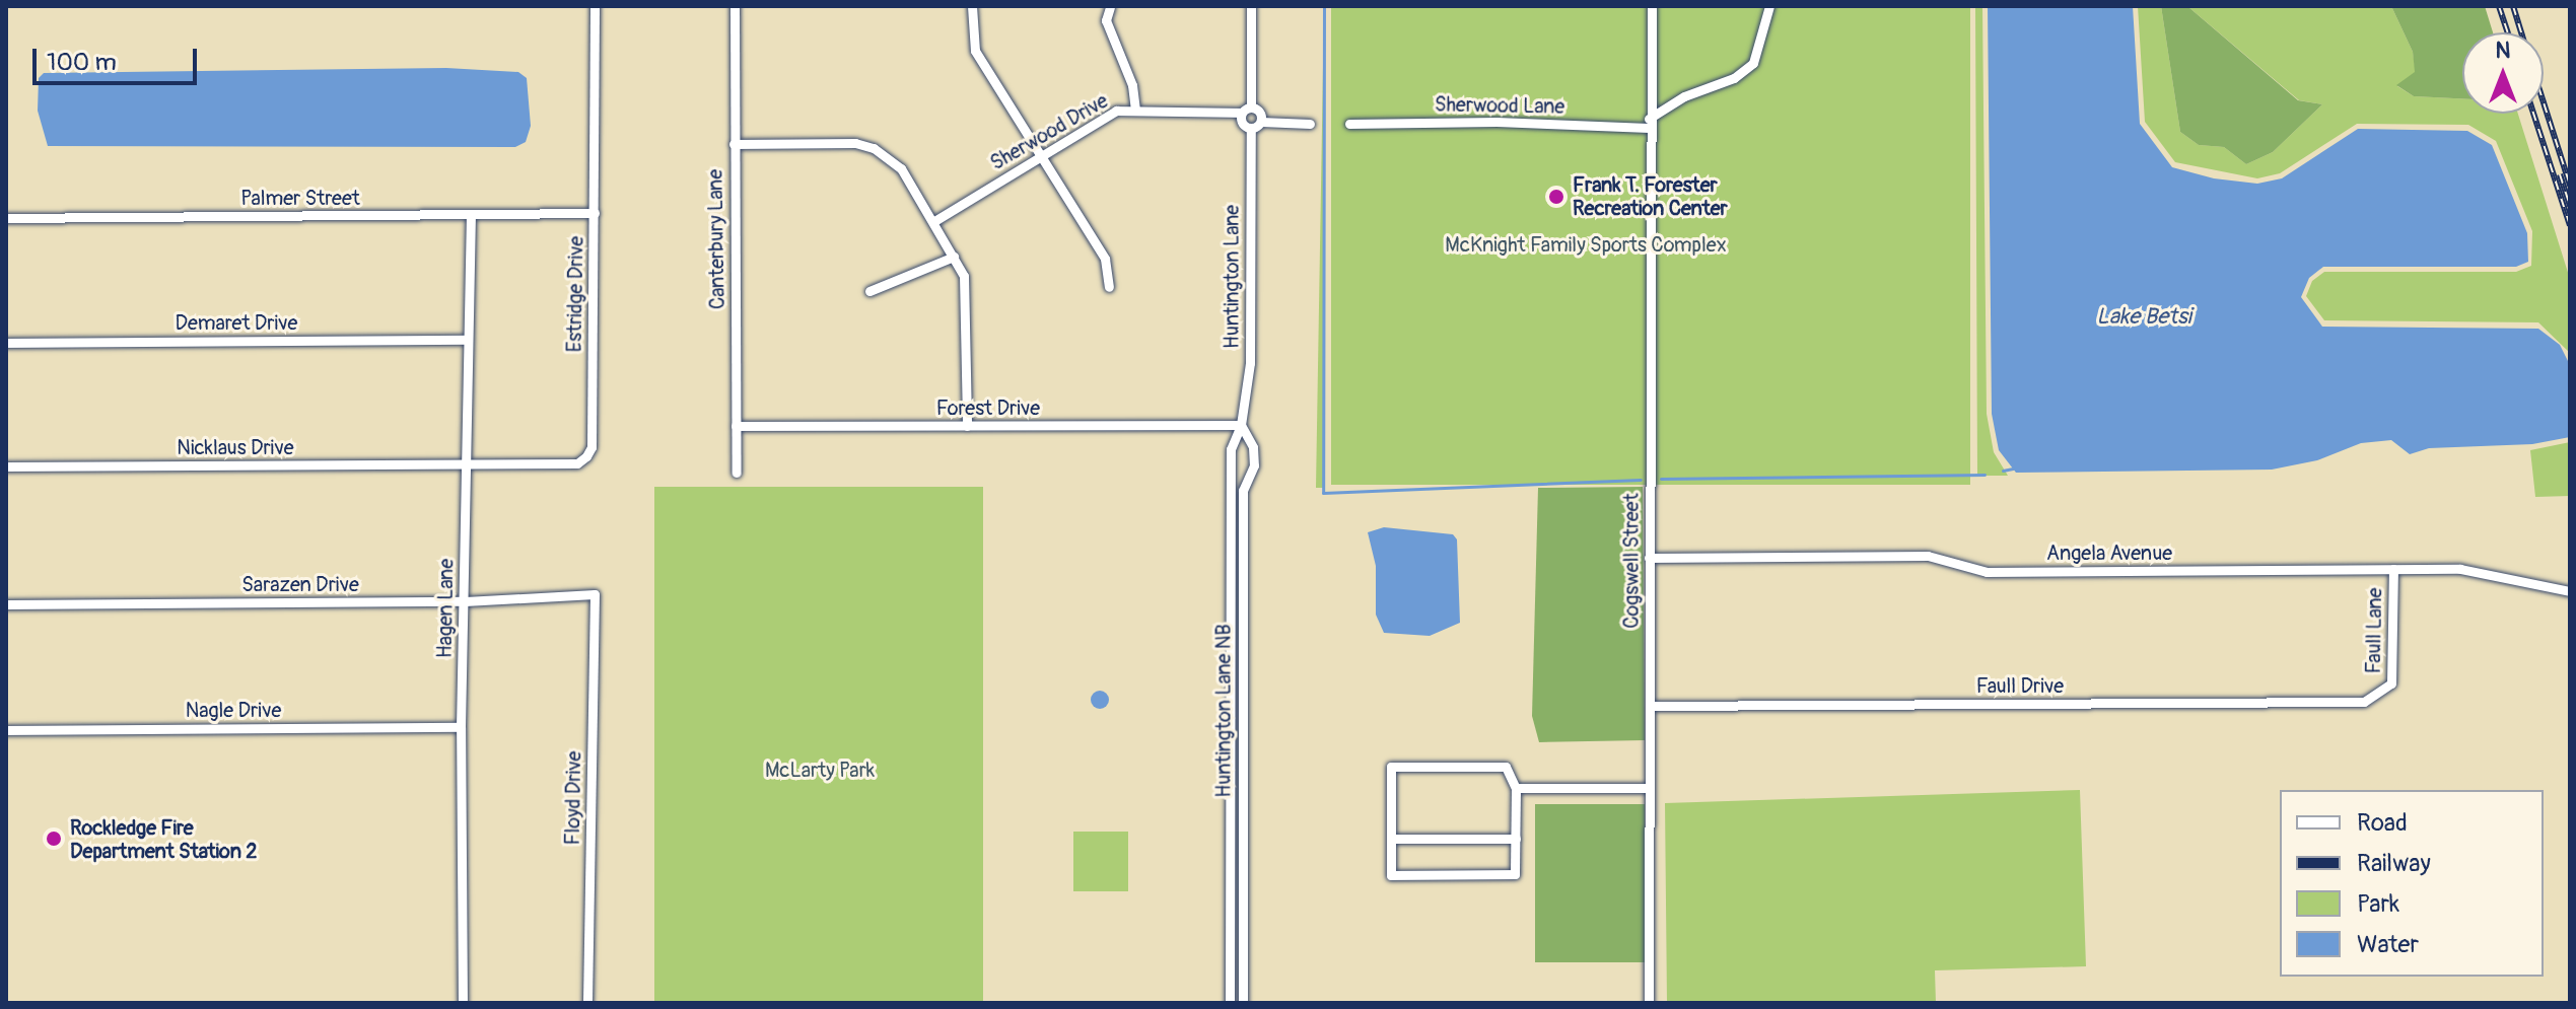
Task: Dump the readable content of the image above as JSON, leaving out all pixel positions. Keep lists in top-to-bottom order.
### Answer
{
  "streets": {
    "street": [
      "Sherwood Lane",
      "Sherwood Drive",
      "Palmer Street",
      "Canterbury Lane",
      "Huntington Lane",
      "Estridge Drive",
      "Demaret Drive",
      "Forest Drive",
      "Nicklaus Drive",
      "Angela Avenue",
      "Cogswell Street",
      "Sarazen Drive",
      "Hagen Lane",
      "Faull Lane",
      "Faull Drive",
      "Nagle Drive",
      "Huntington Lane NB",
      "Floyd Drive"
    ]
  },
  "crossings": [
    ["Sherwood Lane", "Cogswell Street"],
    ["Sherwood Drive", "Huntington Lane"],
    ["Palmer Street", "Estridge Drive"],
    ["Palmer Street", "Hagen Lane"],
    ["Canterbury Lane", "Forest Drive"],
    ["Huntington Lane", "Forest Drive"],
    ["Huntington Lane", "Huntington Lane NB"],
    ["Estridge Drive", "Nicklaus Drive"],
    ["Estridge Drive", "Hagen Lane"],
    ["Demaret Drive", "Hagen Lane"],
    ["Forest Drive", "Huntington Lane NB"],
    ["Nicklaus Drive", "Hagen Lane"],
    ["Angela Avenue", "Cogswell Street"],
    ["Angela Avenue", "Faull Lane"],
    ["Cogswell Street", "Faull Drive"],
    ["Sarazen Drive", "Hagen Lane"],
    ["Sarazen Drive", "Floyd Drive"],
    ["Hagen Lane", "Nagle Drive"],
    ["Faull Lane", "Faull Drive"]
  ],
  "water": ["Lake Betsi"],
  "parks": ["McKnight Family Sports Complex", "McLarty Park"],
  "places": ["Frank T. Forester Recreation Center", "Rockledge Fire Department Station 2"],
  "legend": [
    "Road",
    "Railway",
    "Park",
    "Water"
  ],
  "scale_bar": "100 m",
  "north": "top"
}
